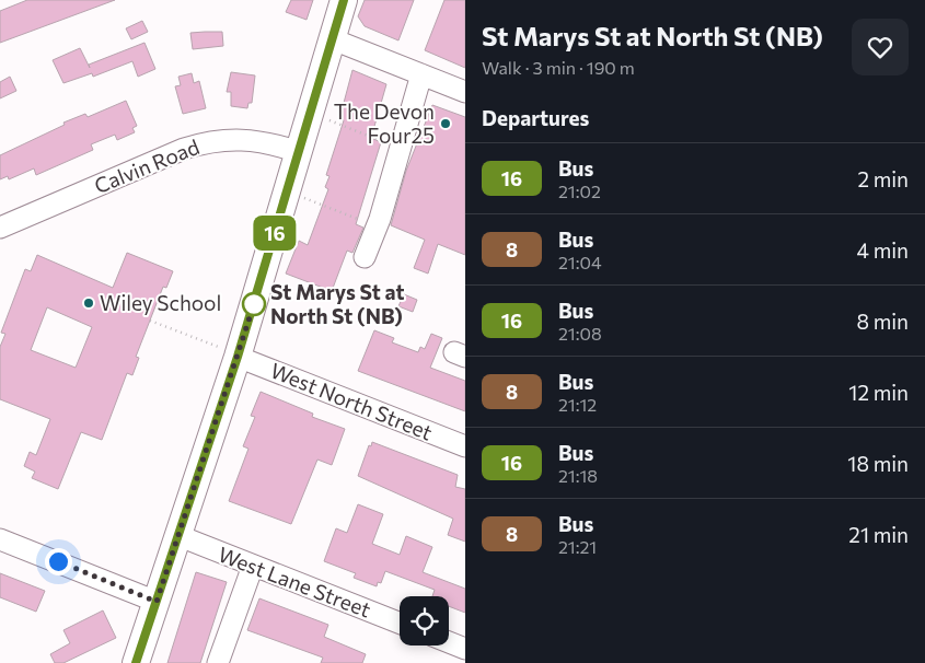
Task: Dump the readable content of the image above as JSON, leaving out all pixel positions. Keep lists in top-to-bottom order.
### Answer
{
  "streets": {
    "street": ["Calvin Road", "West North Street", "West Lane Street"]
  },
  "places": ["The Devon Four25", "Wiley School", "St Marys St at North St (NB)"],
  "lines": ["bus line 16"],
  "page": {
    "on_map": "16",
    "heading": [
      ["St Marys St at North St (NB)", "Walk · 3 min · 190 m"],
      "Departures"
    ],
    "list": [
      {
        "mark": "16",
        "name": "Bus",
        "note": "21:02",
        "value": "2 min"
      },
      {
        "mark": "8",
        "name": "Bus",
        "note": "21:04",
        "value": "4 min"
      },
      {
        "mark": "16",
        "name": "Bus",
        "note": "21:08",
        "value": "8 min"
      },
      {
        "mark": "8",
        "name": "Bus",
        "note": "21:12",
        "value": "12 min"
      },
      {
        "mark": "16",
        "name": "Bus",
        "note": "21:18",
        "value": "18 min"
      },
      {
        "mark": "8",
        "name": "Bus",
        "note": "21:21",
        "value": "21 min"
      }
    ]
  }
}
